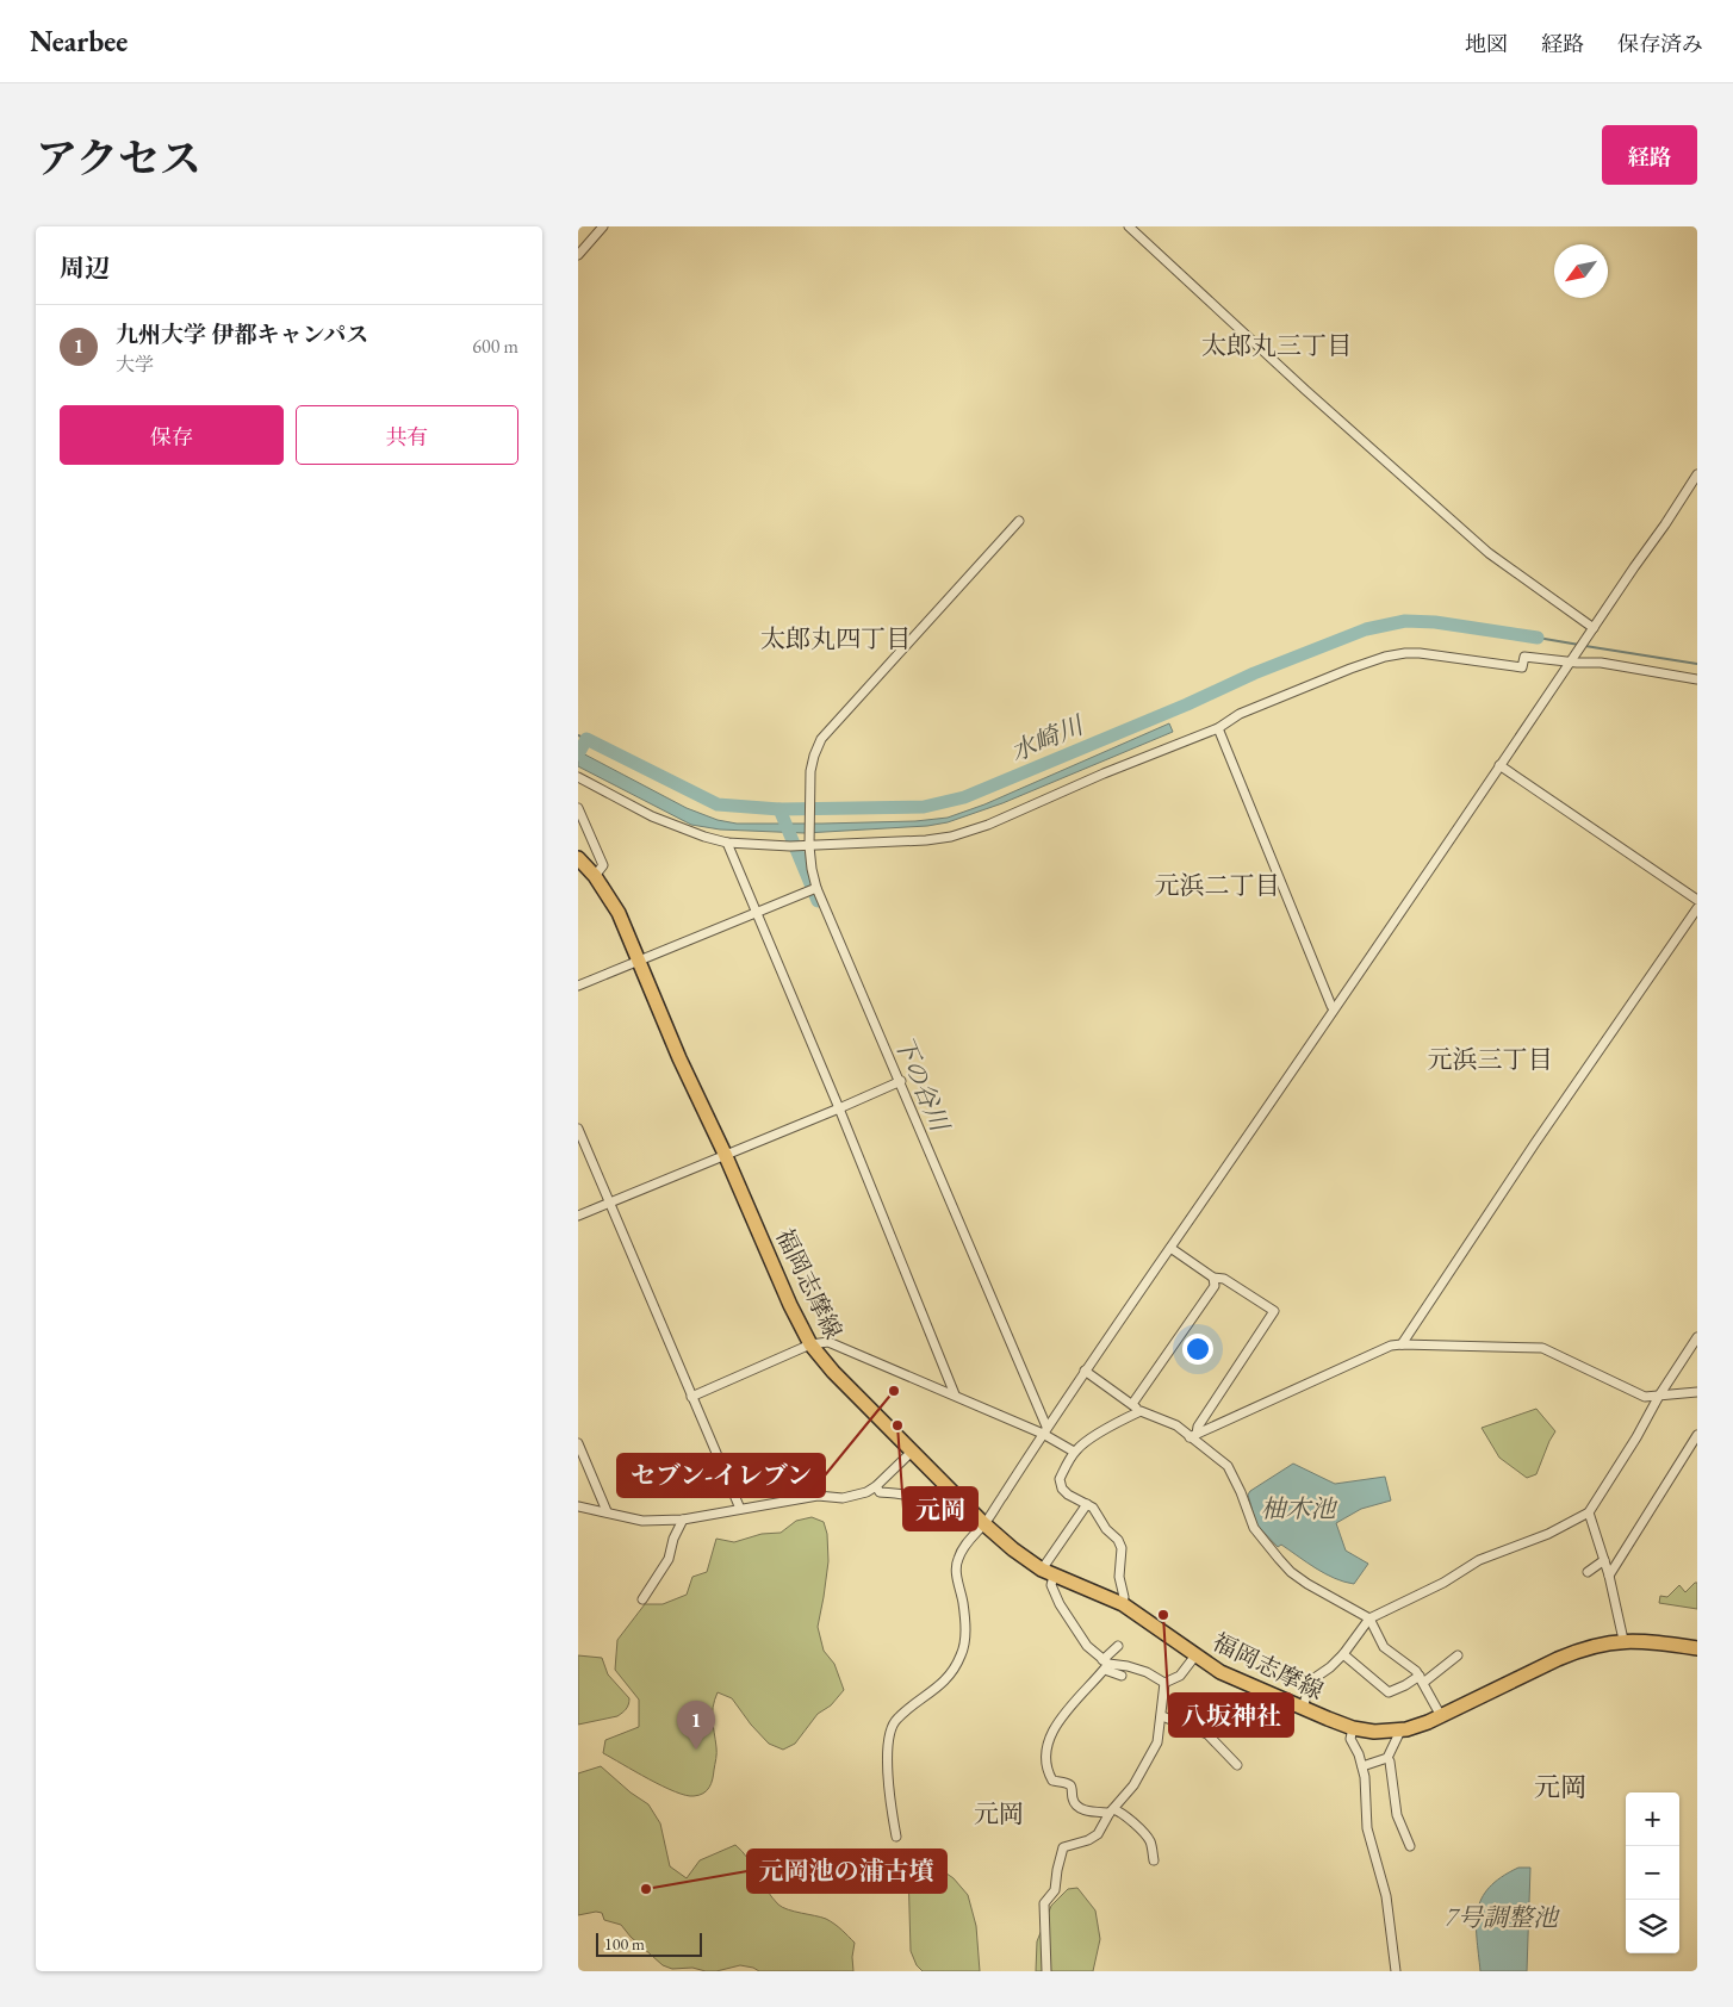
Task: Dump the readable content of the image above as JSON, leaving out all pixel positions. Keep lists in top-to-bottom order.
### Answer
{
  "streets": {
    "main road": ["福岡志摩線"]
  },
  "districts": [
    "太郎丸三丁目",
    "太郎丸四丁目",
    "元浜二丁目",
    "元浜三丁目",
    "元岡",
    "元岡"
  ],
  "water": [
    "水崎川",
    "下の谷川",
    "柚木池",
    "7号調整池"
  ],
  "places": [
    "セブン-イレブン",
    "元岡",
    "八坂神社",
    "元岡池の浦古墳"
  ],
  "scale_bar": "100 m",
  "north": "bottom left",
  "page": {
    "header": "Nearbee",
    "nav": ["地図", "経路", "保存済み"],
    "title": "アクセス",
    "buttons": [
      "経路",
      ["保存", "共有"]
    ],
    "heading": "周辺",
    "list": [
      {
        "mark": "1",
        "name": "九州大学 伊都キャンパス",
        "note": "大学",
        "value": "600 m"
      }
    ],
    "pins": "1",
    "map_buttons": ["+", "−"],
    "scale": "100 m"
  }
}
